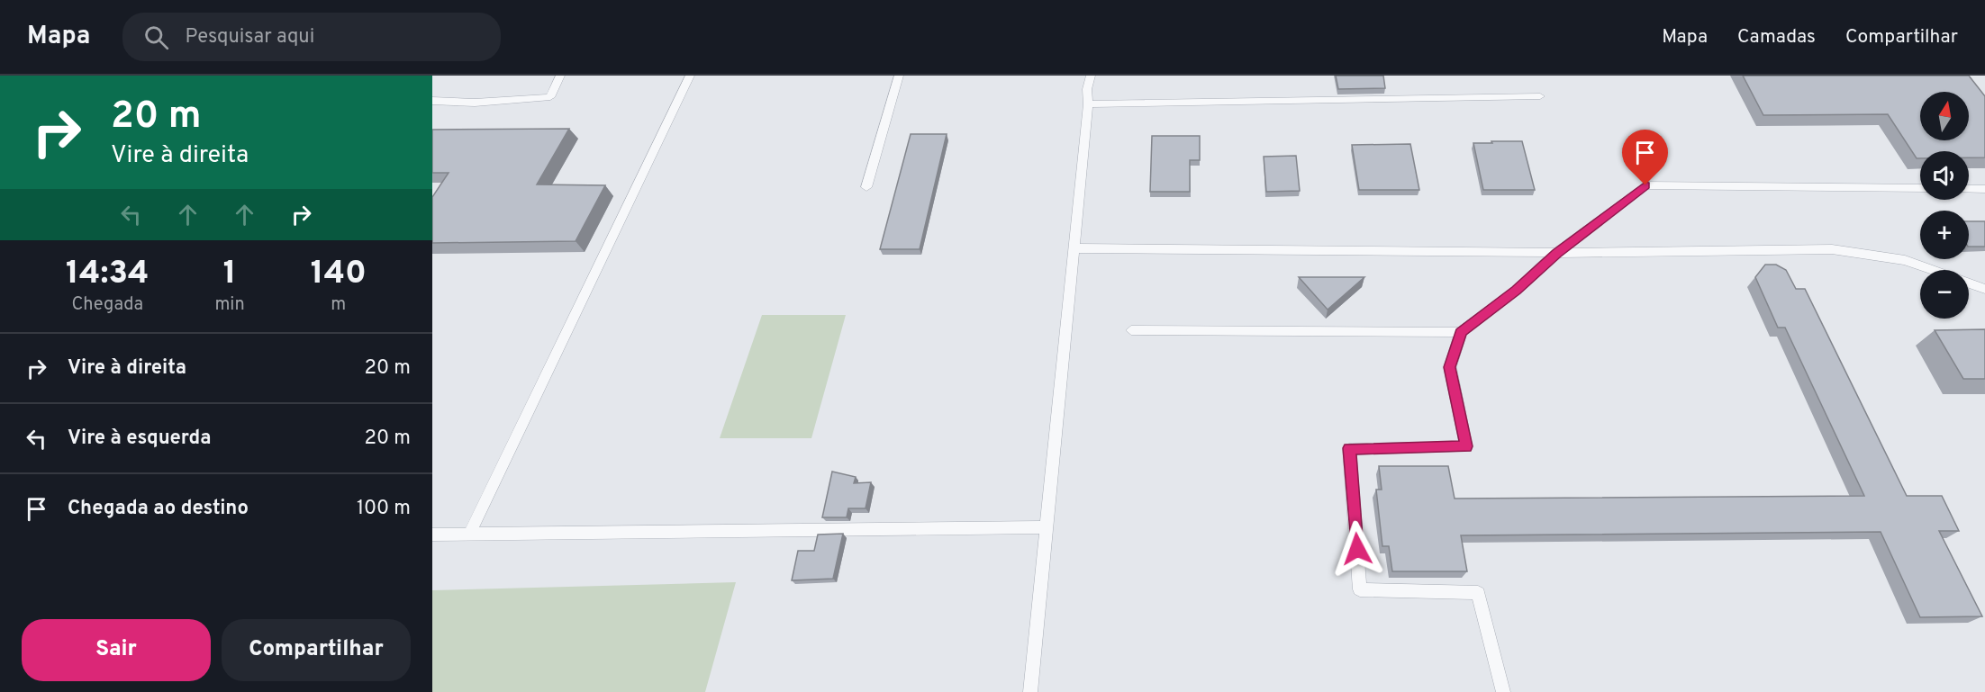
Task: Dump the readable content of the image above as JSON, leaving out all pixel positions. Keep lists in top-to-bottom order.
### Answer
{
  "north": "top",
  "page": {
    "header": "Mapa",
    "search": "Pesquisar aqui",
    "nav": ["Mapa", "Camadas", "Compartilhar"],
    "turn": ["20 m", "Vire à direita"],
    "map_buttons": ["+", "−"],
    "eta": [
      "14:34",
      "Chegada",
      "1",
      "min",
      "140",
      "m"
    ],
    "list": [
      {
        "name": "Vire à direita",
        "value": "20 m"
      },
      {
        "name": "Vire à esquerda",
        "value": "20 m"
      },
      {
        "name": "Chegada ao destino",
        "value": "100 m"
      }
    ],
    "buttons": ["Sair", "Compartilhar"]
  }
}
